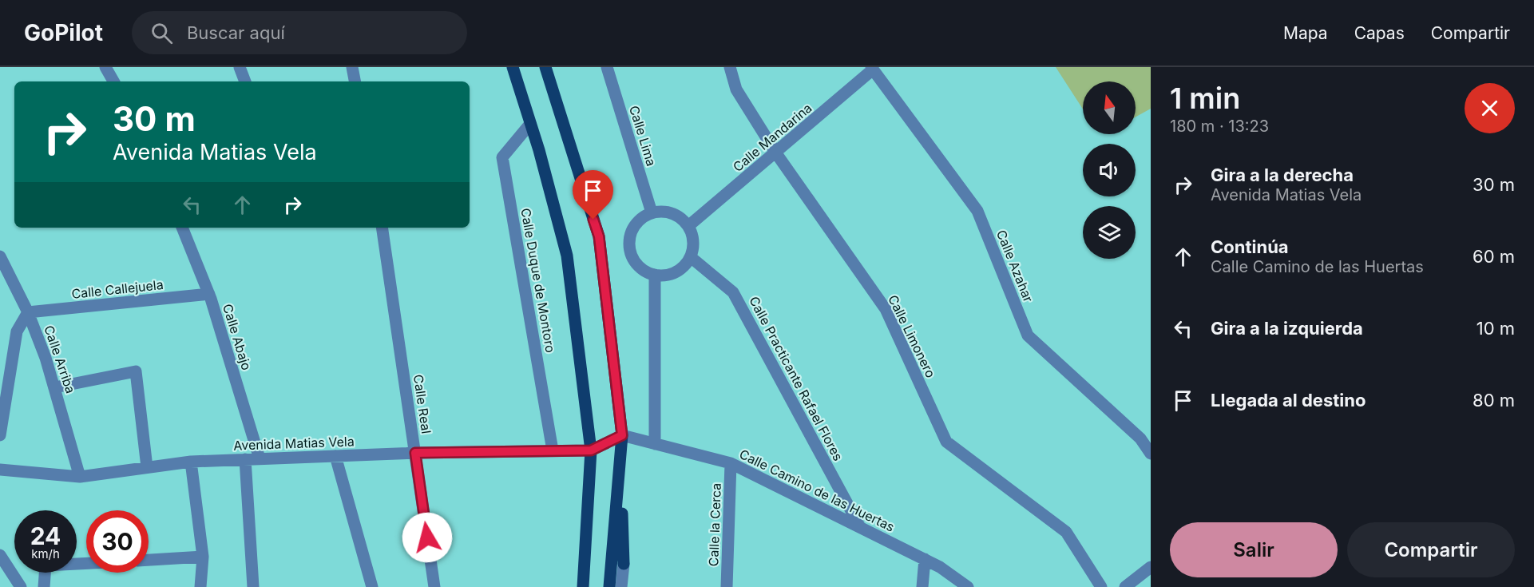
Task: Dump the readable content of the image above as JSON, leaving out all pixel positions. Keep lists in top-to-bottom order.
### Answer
{
  "streets": {
    "street": [
      "Calle Lima",
      "Calle Mandarina",
      "Calle Azahar",
      "Calle Duque de Montoro",
      "Calle Callejuela",
      "Calle Limonero",
      "Calle Abajo",
      "Calle Arriba",
      "Calle Practicante Rafael Flores",
      "Calle Real",
      "Avenida Matias Vela",
      "Calle Camino de las Huertas",
      "Calle la Cerca"
    ]
  },
  "crossings": [
    ["Calle Lima", "Calle Mandarina"],
    ["Calle Lima", "Calle Practicante Rafael Flores"],
    ["Calle Mandarina", "Calle Azahar"],
    ["Calle Mandarina", "Calle Limonero"],
    ["Calle Mandarina", "Calle Practicante Rafael Flores"],
    ["Calle Duque de Montoro", "Avenida Matias Vela"],
    ["Calle Callejuela", "Calle Abajo"],
    ["Calle Callejuela", "Calle Arriba"],
    ["Calle Abajo", "Avenida Matias Vela"],
    ["Calle Arriba", "Avenida Matias Vela"],
    ["Calle Practicante Rafael Flores", "Calle Camino de las Huertas"],
    ["Calle Real", "Avenida Matias Vela"],
    ["Calle Camino de las Huertas", "Calle la Cerca"]
  ],
  "north": "top",
  "page": {
    "header": "GoPilot",
    "search": "Buscar aquí",
    "nav": ["Mapa", "Capas", "Compartir"],
    "heading": ["1 min", "180 m · 13:23"],
    "turn": ["30 m", "Avenida Matias Vela"],
    "list": [
      {
        "name": "Gira a la derecha",
        "note": "Avenida Matias Vela",
        "value": "30 m"
      },
      {
        "name": "Continúa",
        "note": "Calle Camino de las Huertas",
        "value": "60 m"
      },
      {
        "name": "Gira a la izquierda",
        "value": "10 m"
      },
      {
        "name": "Llegada al destino",
        "value": "80 m"
      }
    ],
    "speed": "24 km/h",
    "limit": "30",
    "buttons": ["Salir", "Compartir"]
  }
}
